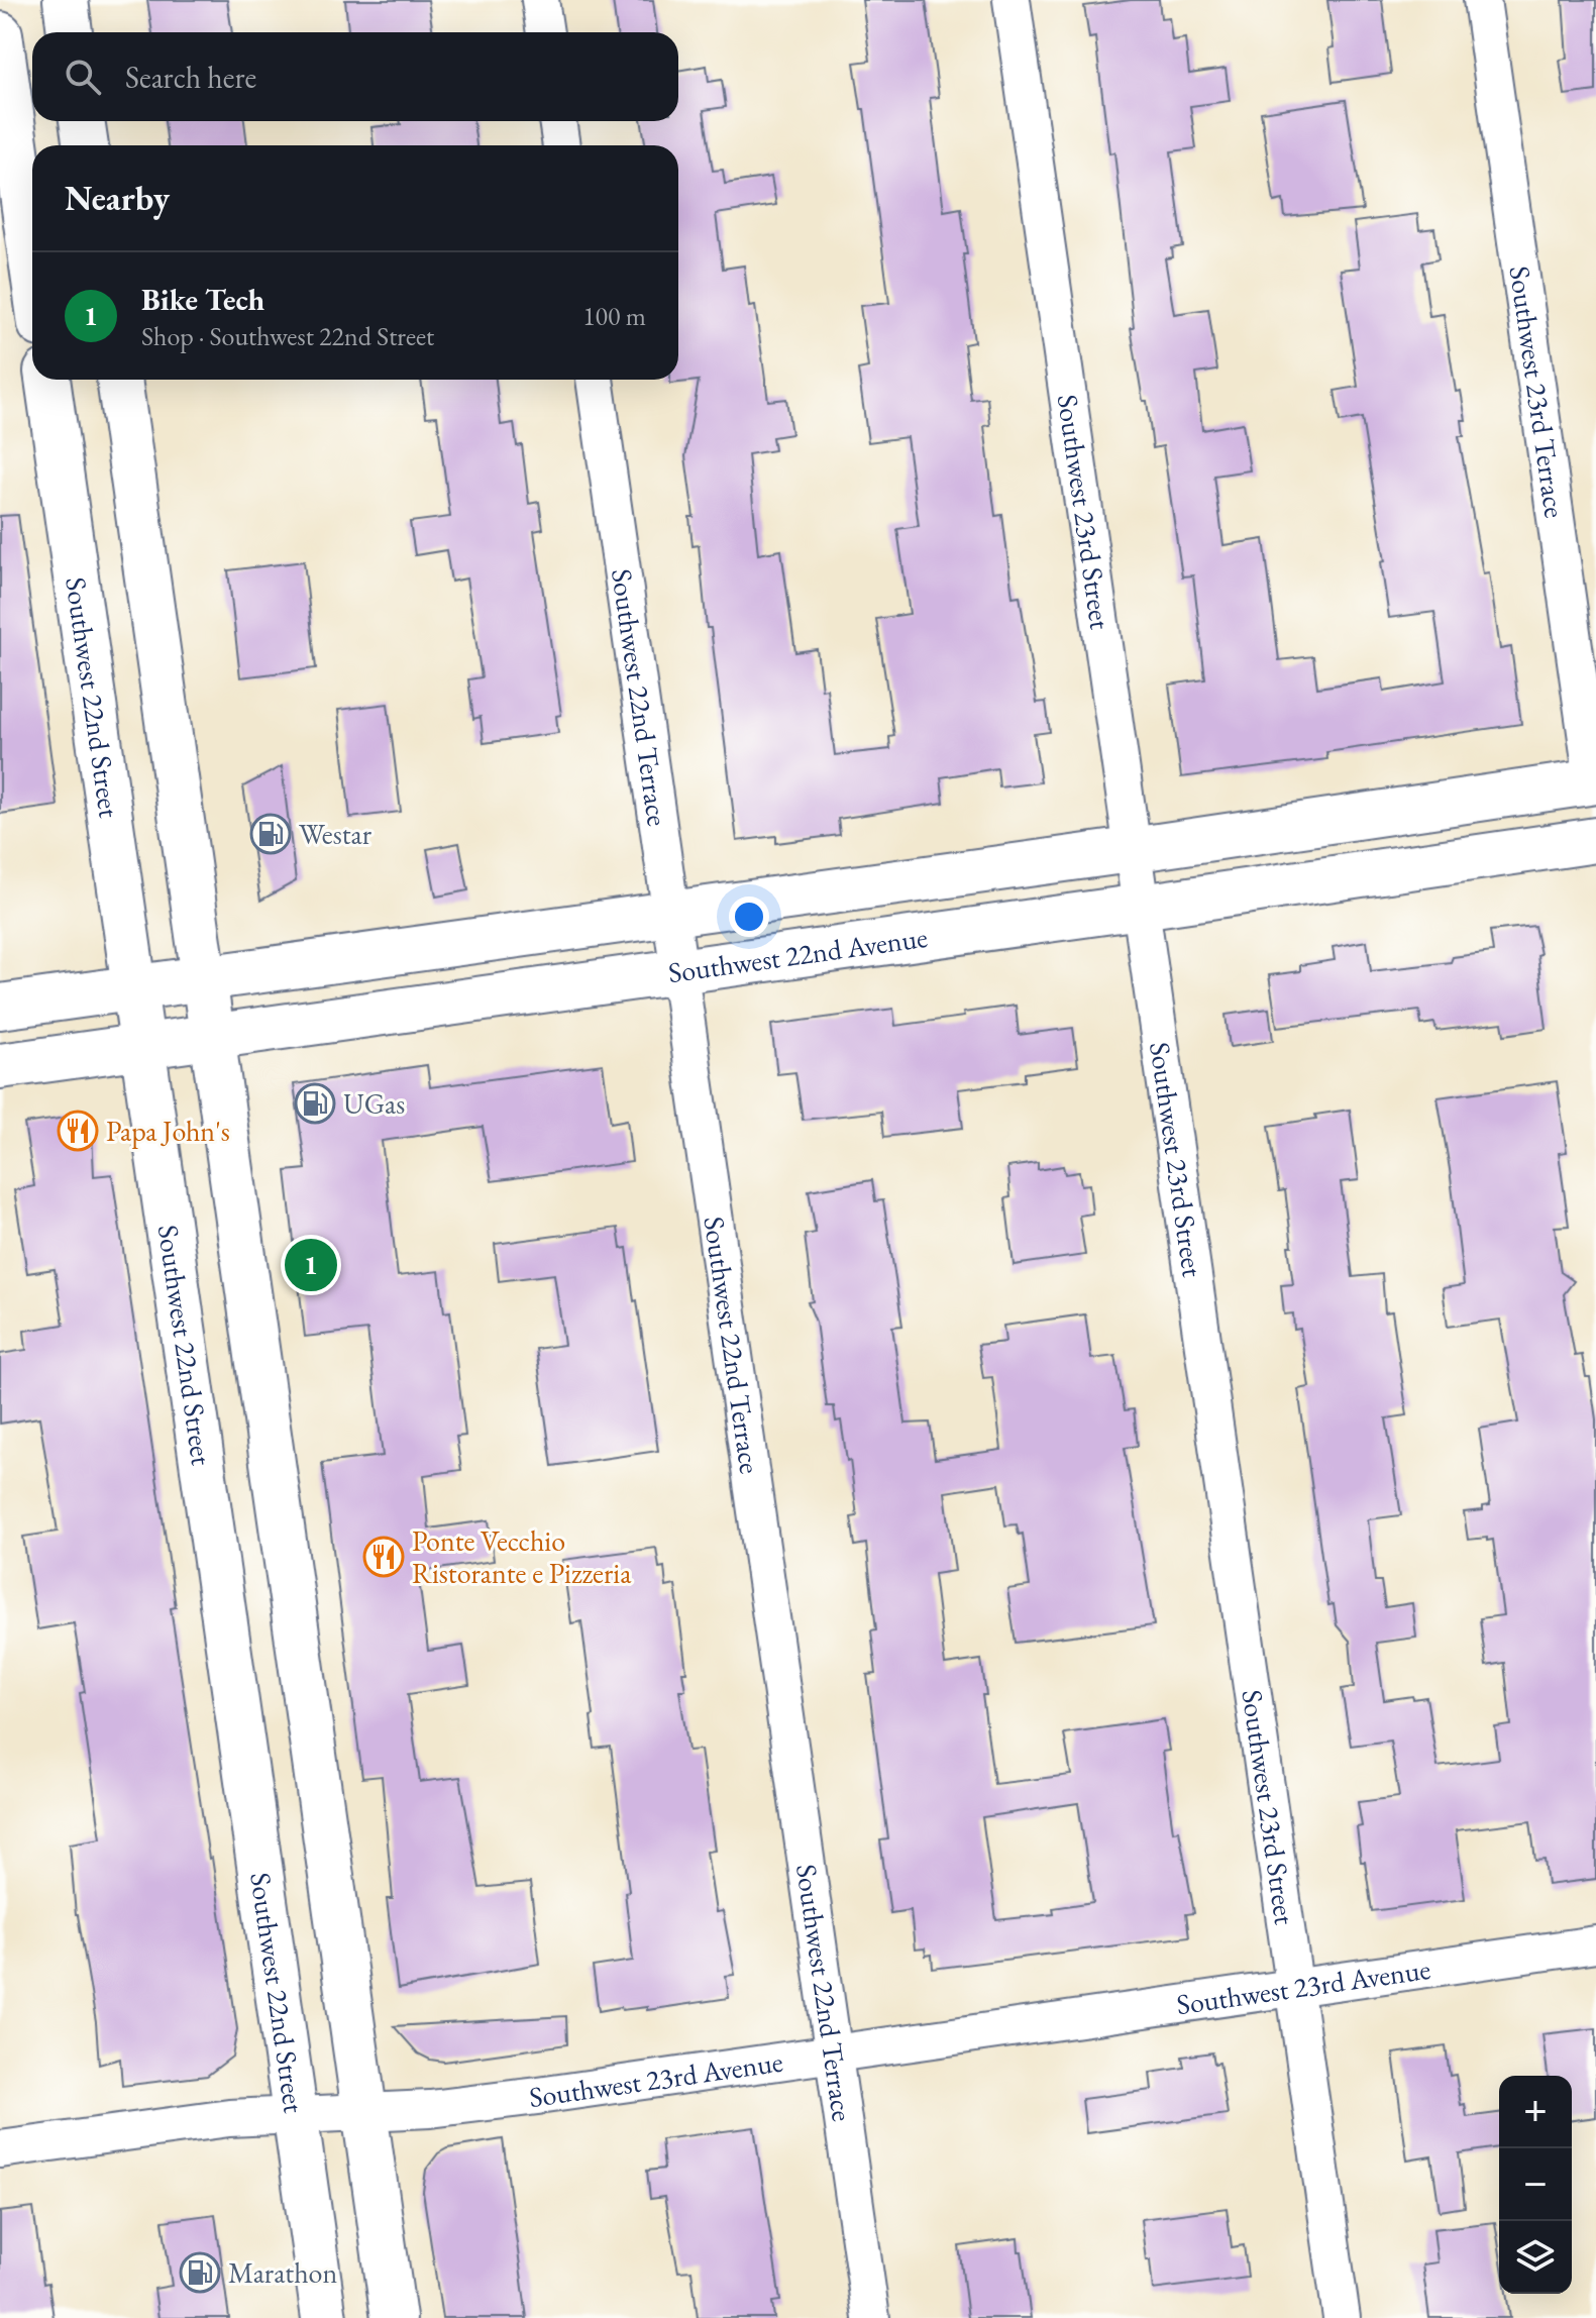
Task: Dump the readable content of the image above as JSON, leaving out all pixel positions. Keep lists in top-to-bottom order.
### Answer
{
  "streets": {
    "main road": ["Southwest 22nd Street", "Southwest 22nd Avenue"],
    "street": [
      "Southwest 23rd Terrace",
      "Southwest 23rd Street",
      "Southwest 22nd Terrace",
      "Southwest 23rd Avenue"
    ]
  },
  "crossings": [
    ["Southwest 23rd Terrace", "Southwest 22nd Avenue"],
    ["Southwest 23rd Street", "Southwest 22nd Avenue"],
    ["Southwest 23rd Street", "Southwest 23rd Avenue"],
    ["Southwest 22nd Street", "Southwest 22nd Avenue"],
    ["Southwest 22nd Street", "Southwest 23rd Avenue"],
    ["Southwest 22nd Terrace", "Southwest 22nd Avenue"],
    ["Southwest 22nd Terrace", "Southwest 23rd Avenue"]
  ],
  "places": {
    "fuel station": ["Westar", "UGas", "Marathon"],
    "restaurant": ["Papa John's", "Ponte Vecchio Ristorante e Pizzeria"]
  },
  "page": {
    "search": "Search here",
    "heading": "Nearby",
    "list": [
      {
        "mark": "1",
        "name": "Bike Tech",
        "note": "Shop · Southwest 22nd Street",
        "value": "100 m"
      }
    ],
    "pins": "1",
    "map_buttons": ["+", "−"]
  }
}
